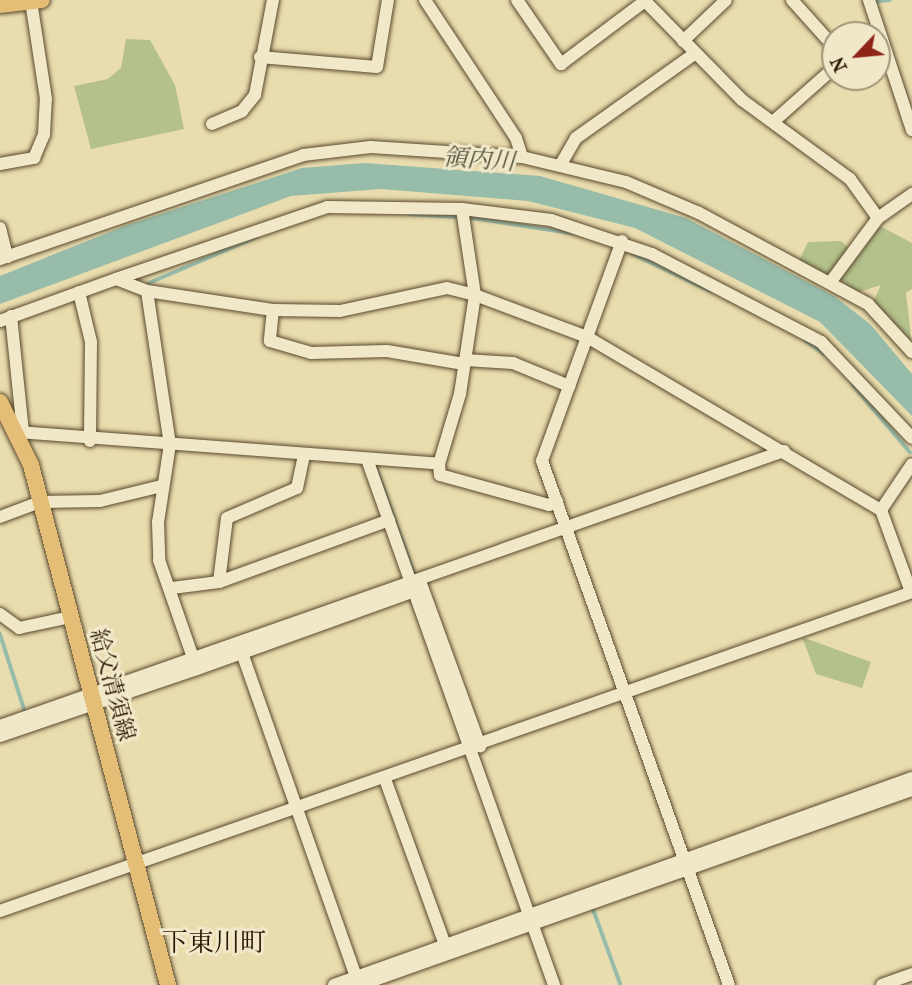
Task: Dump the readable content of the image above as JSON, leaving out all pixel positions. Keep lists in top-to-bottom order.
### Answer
{
  "streets": {
    "main road": ["給父清須線"]
  },
  "districts": ["下東川町"],
  "water": ["領内川"],
  "north": "bottom left"
}
